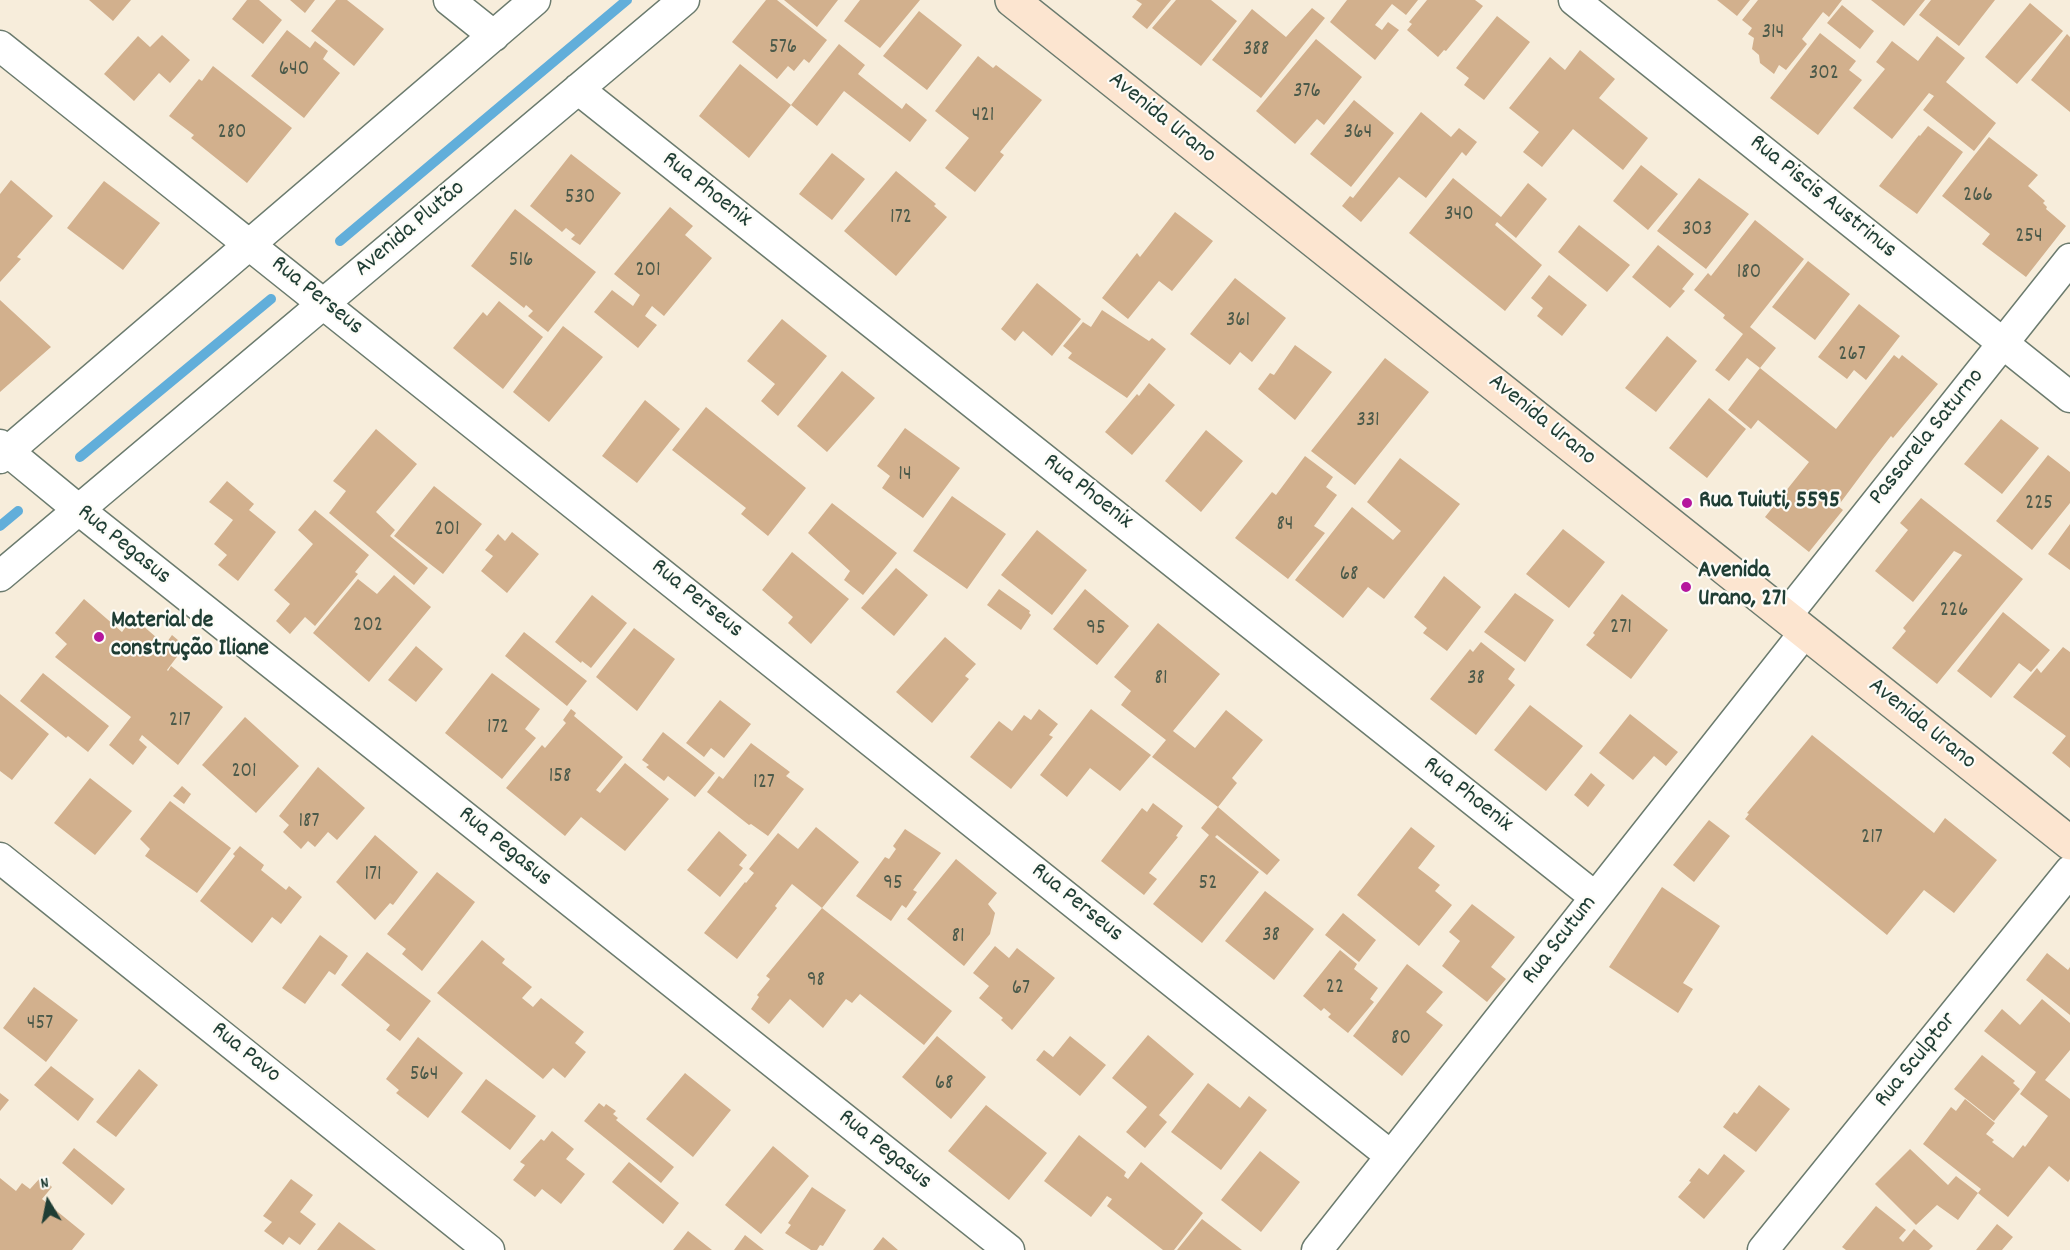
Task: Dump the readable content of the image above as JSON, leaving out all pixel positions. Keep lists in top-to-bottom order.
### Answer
{
  "streets": {
    "street": [
      "Avenida Urano",
      "Rua Phoenix",
      "Rua Piscis Austrinus",
      "Avenida Plutão",
      "Rua Perseus",
      "Passarela Saturno",
      "Rua Pegasus",
      "Rua Scutum",
      "Rua Pavo",
      "Rua Sculptor"
    ]
  },
  "crossings": [
    ["Avenida Urano", "Passarela Saturno"],
    ["Avenida Urano", "Rua Scutum"],
    ["Rua Phoenix", "Avenida Plutão"],
    ["Rua Phoenix", "Rua Scutum"],
    ["Rua Piscis Austrinus", "Passarela Saturno"],
    ["Avenida Plutão", "Rua Perseus"],
    ["Avenida Plutão", "Rua Pegasus"],
    ["Rua Perseus", "Rua Scutum"],
    ["Passarela Saturno", "Rua Scutum"]
  ],
  "places": ["Rua Tuiuti, 5595", "Avenida Urano, 271", "Material de construção Iliane"],
  "house_numbers": [
    "314",
    "576",
    "388",
    "640",
    "302",
    "376",
    "421",
    "280",
    "364",
    "266",
    "530",
    "340",
    "172",
    "303",
    "254",
    "516",
    "201",
    "180",
    "361",
    "267",
    "331",
    "14",
    "225",
    "84",
    "201",
    "68",
    "226",
    "202",
    "271",
    "95",
    "81",
    "38",
    "217",
    "172",
    "201",
    "158",
    "127",
    "187",
    "217",
    "171",
    "95",
    "52",
    "38",
    "81",
    "98",
    "22",
    "67",
    "457",
    "80",
    "564",
    "68"
  ],
  "north": "top"
}
